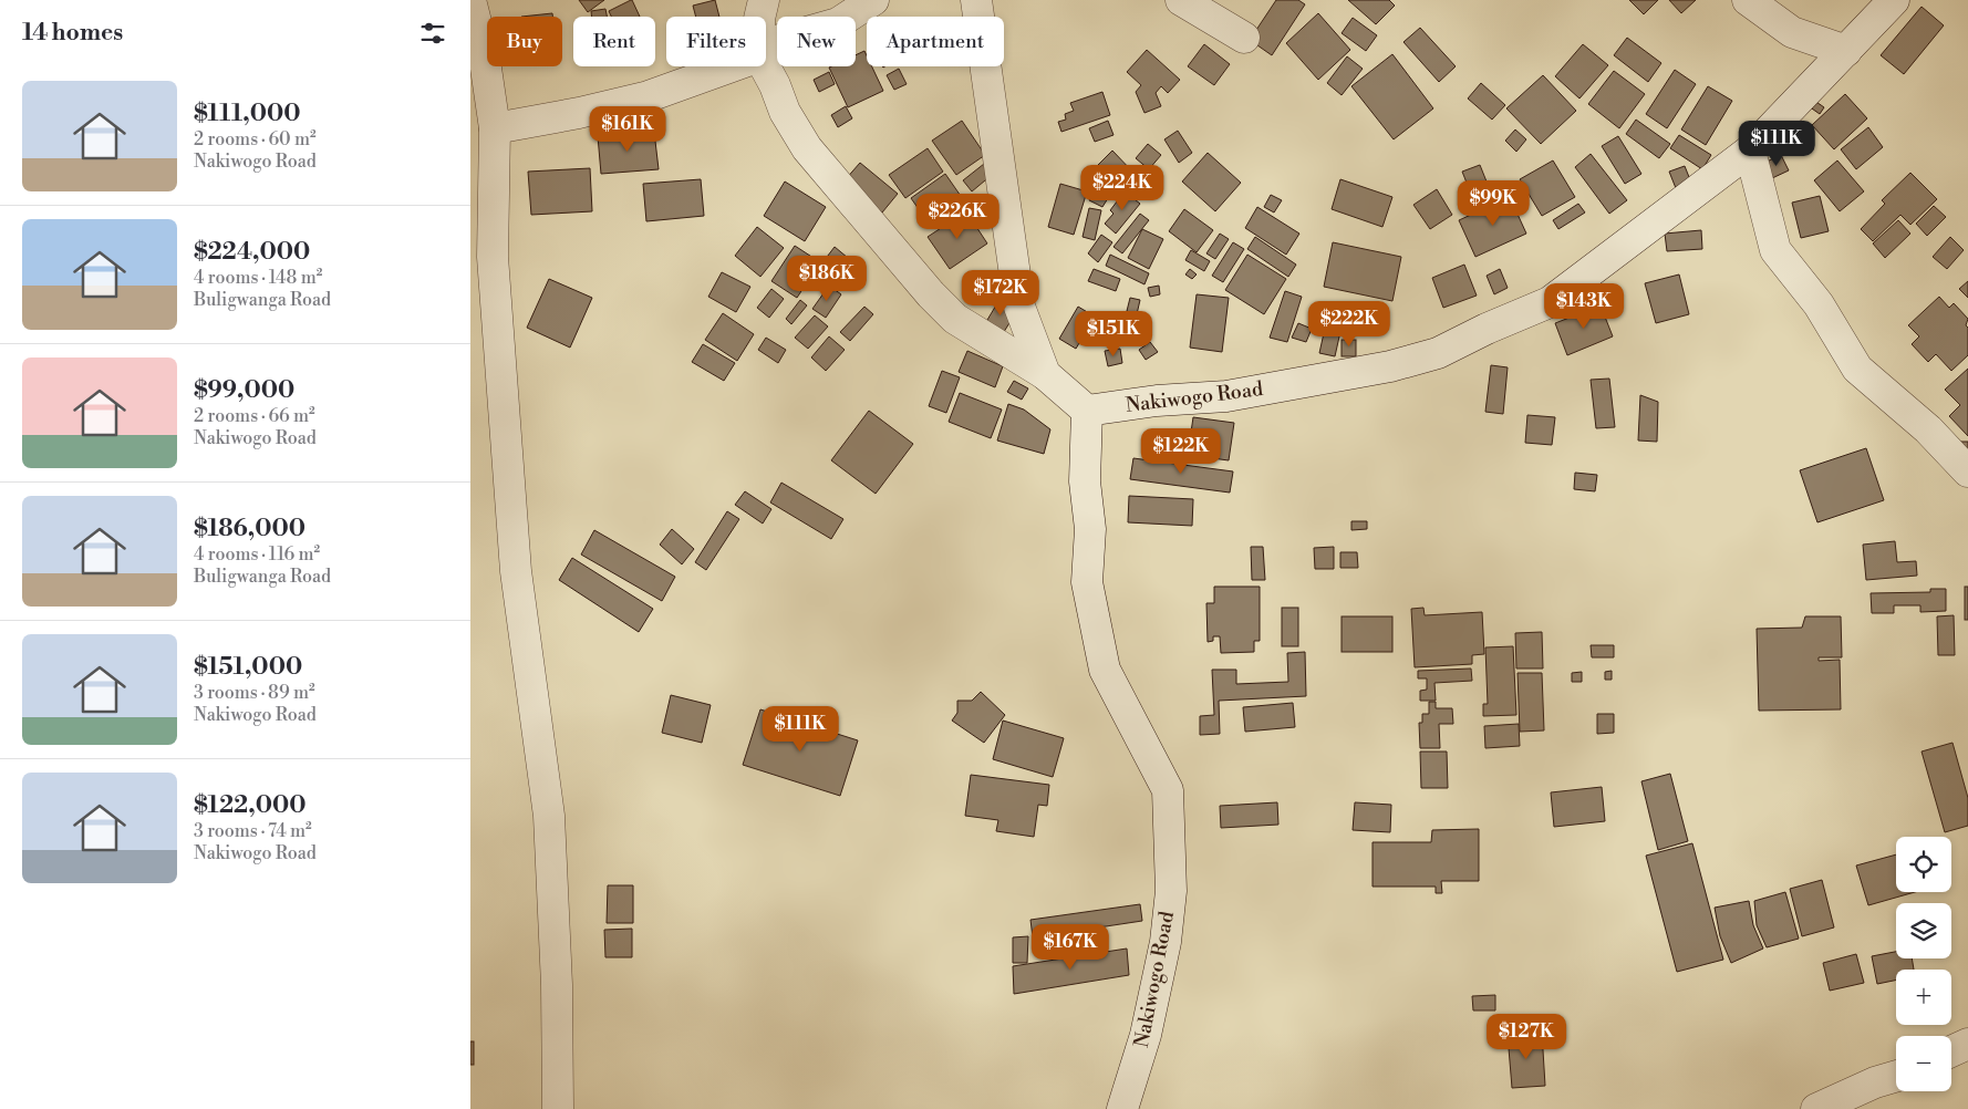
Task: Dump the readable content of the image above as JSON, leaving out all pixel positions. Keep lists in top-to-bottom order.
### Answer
{
  "streets": {
    "street": ["Nakiwogo Road"]
  },
  "page": {
    "heading": "14 homes",
    "chip": [
      "Buy",
      "Rent",
      "Filters",
      "New",
      "Apartment"
    ],
    "list": [
      {
        "name": "$111,000",
        "note": "2 rooms · 60 m² · Nakiwogo Road"
      },
      {
        "name": "$224,000",
        "note": "4 rooms · 148 m² · Buligwanga Road"
      },
      {
        "name": "$99,000",
        "note": "2 rooms · 66 m² · Nakiwogo Road"
      },
      {
        "name": "$186,000",
        "note": "4 rooms · 116 m² · Buligwanga Road"
      },
      {
        "name": "$151,000",
        "note": "3 rooms · 89 m² · Nakiwogo Road"
      },
      {
        "name": "$122,000",
        "note": "3 rooms · 74 m² · Nakiwogo Road"
      }
    ],
    "price": [
      "$161K",
      "$111K",
      "$224K",
      "$99K",
      "$226K",
      "$186K",
      "$172K",
      "$143K",
      "$222K",
      "$151K",
      "$122K",
      "$111K",
      "$167K",
      "$127K"
    ],
    "map_buttons": ["+", "−"]
  }
}
